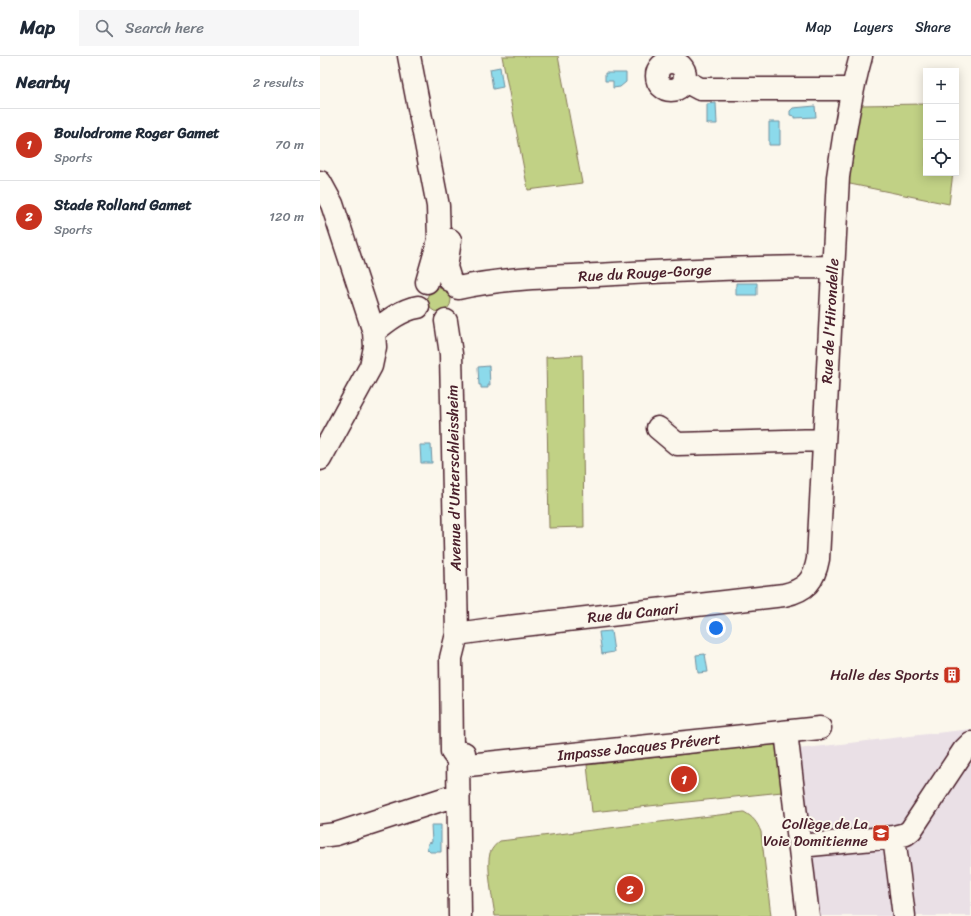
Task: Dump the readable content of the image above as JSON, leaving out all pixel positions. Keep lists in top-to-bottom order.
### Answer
{
  "streets": {
    "street": [
      "Rue du Rouge-Gorge",
      "Rue de l'Hirondelle",
      "Avenue d'Unterschleissheim",
      "Rue du Canari",
      "Impasse Jacques Prévert"
    ]
  },
  "crossings": [
    ["Rue du Rouge-Gorge", "Rue de l'Hirondelle"],
    ["Rue du Rouge-Gorge", "Avenue d'Unterschleissheim"],
    ["Rue de l'Hirondelle", "Rue du Canari"],
    ["Avenue d'Unterschleissheim", "Rue du Canari"],
    ["Avenue d'Unterschleissheim", "Impasse Jacques Prévert"]
  ],
  "places": {
    "building": ["Halle des Sports"],
    "school or university": ["Collège de La Voie Domitienne"]
  },
  "page": {
    "header": "Map",
    "search": "Search here",
    "nav": ["Map", "Layers", "Share"],
    "heading": ["Nearby", "2 results"],
    "map_buttons": ["+", "−"],
    "list": [
      {
        "mark": "1",
        "name": "Boulodrome Roger Gamet",
        "note": "Sports",
        "value": "70 m"
      },
      {
        "mark": "2",
        "name": "Stade Rolland Gamet",
        "note": "Sports",
        "value": "120 m"
      }
    ],
    "pins": ["1", "2"]
  }
}
